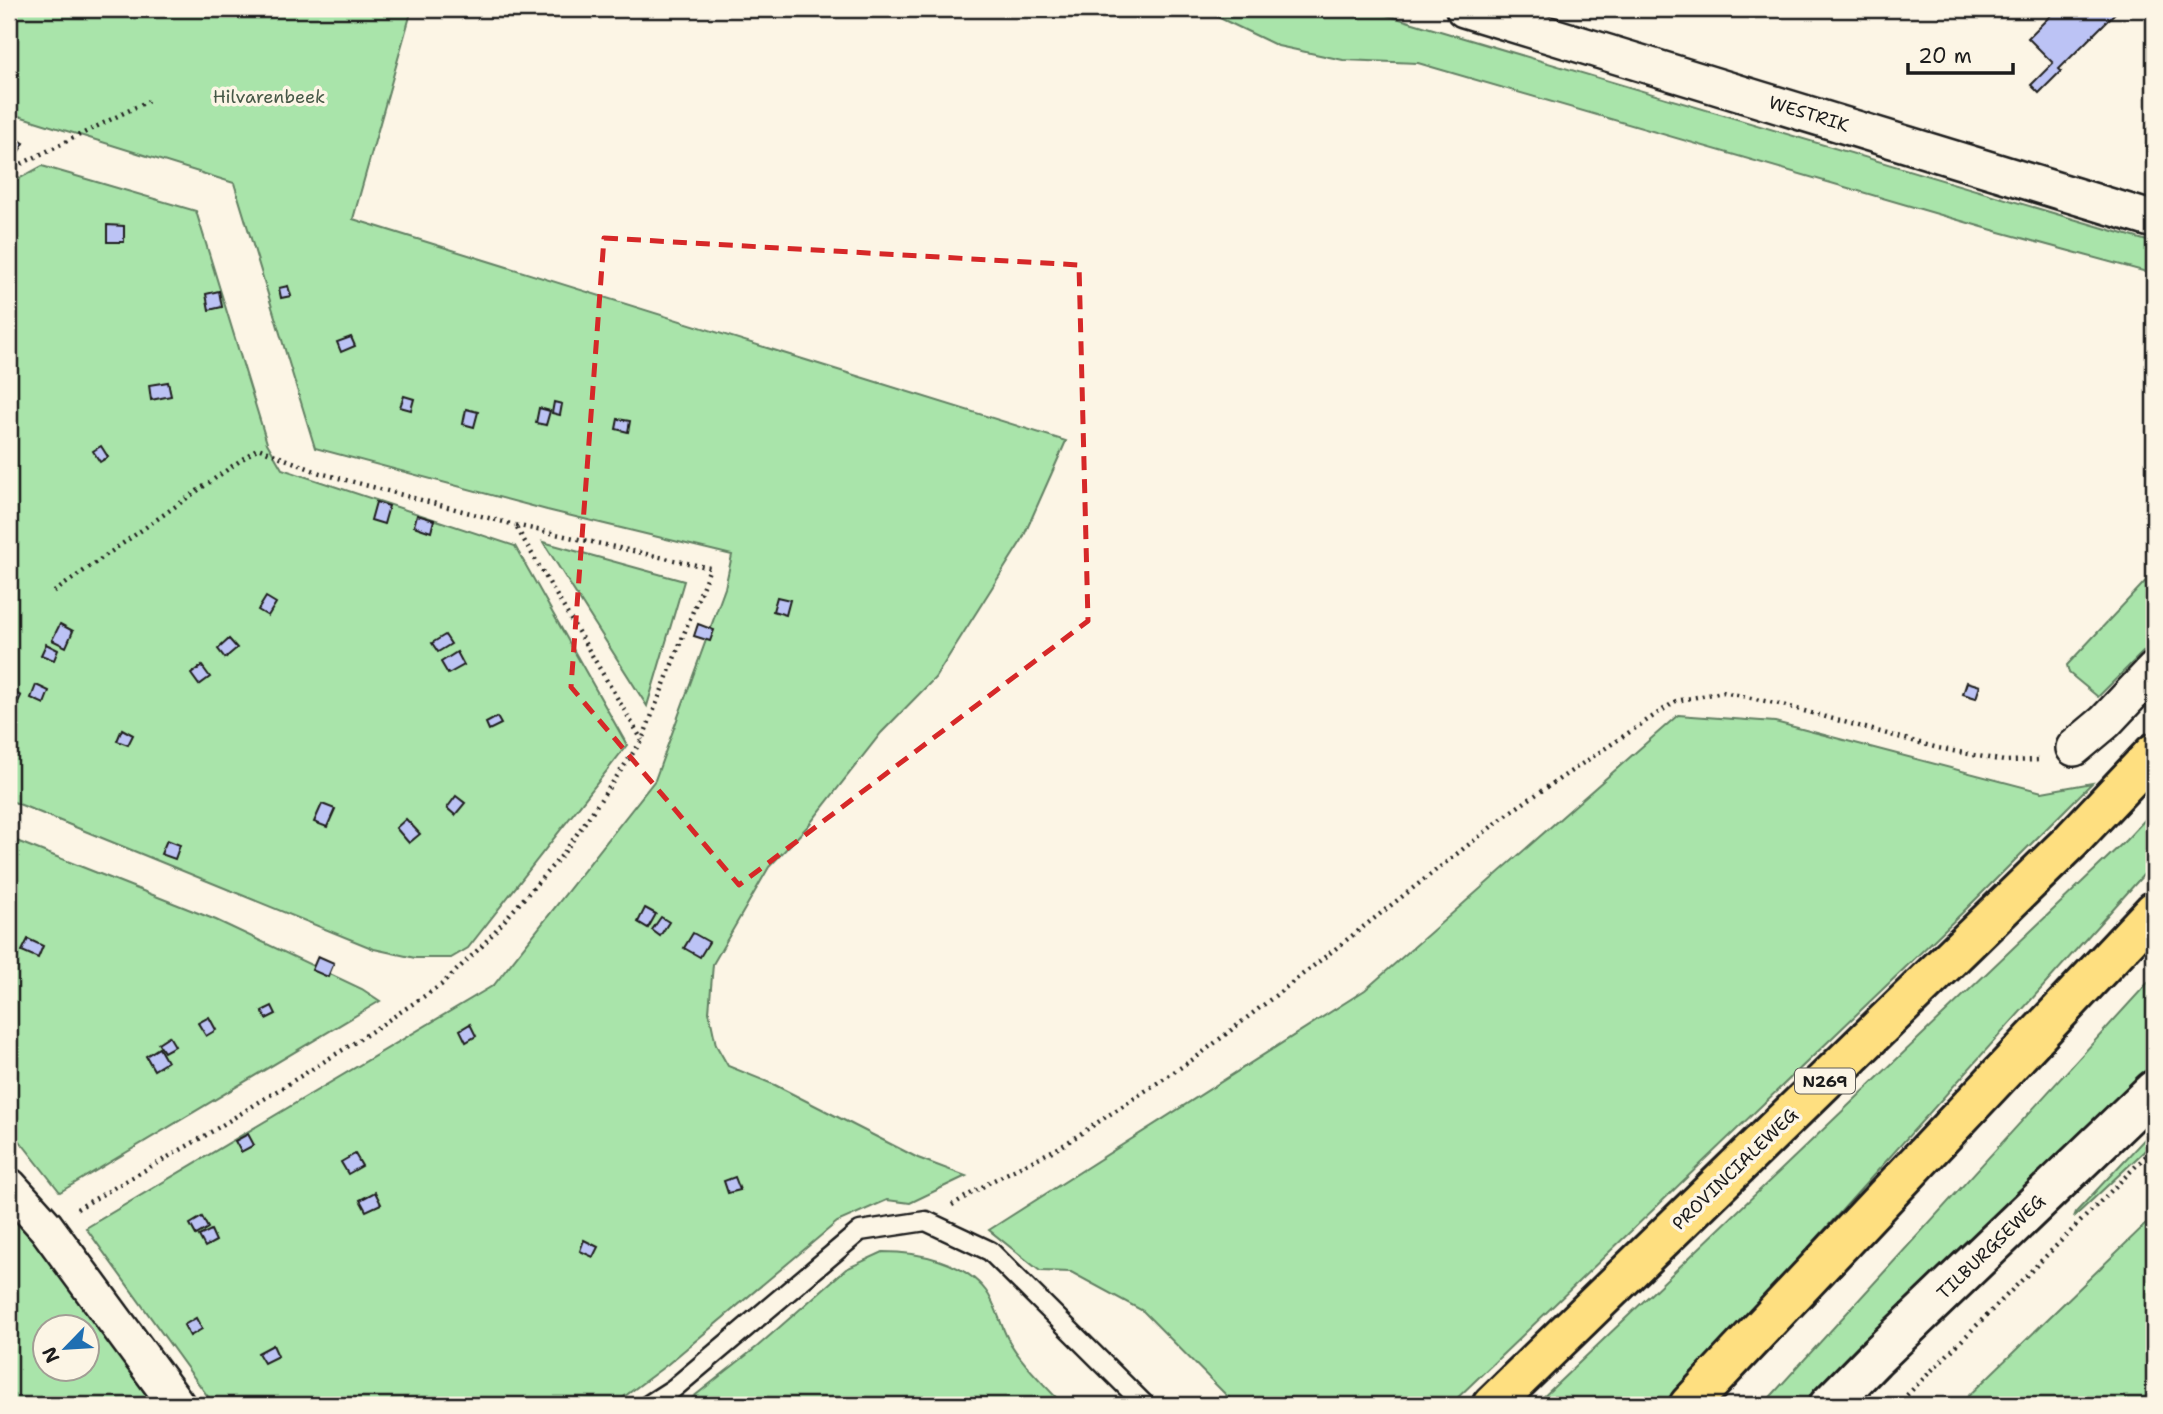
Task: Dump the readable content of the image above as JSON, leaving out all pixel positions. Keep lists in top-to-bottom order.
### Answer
{
  "streets": {
    "highway": ["N269", "PROVINCIALEWEG"],
    "street": ["WESTRIK", "TILBURGSEWEG"]
  },
  "parks": ["Hilvarenbeek"],
  "scale_bar": "20 m",
  "north": "bottom left"
}
